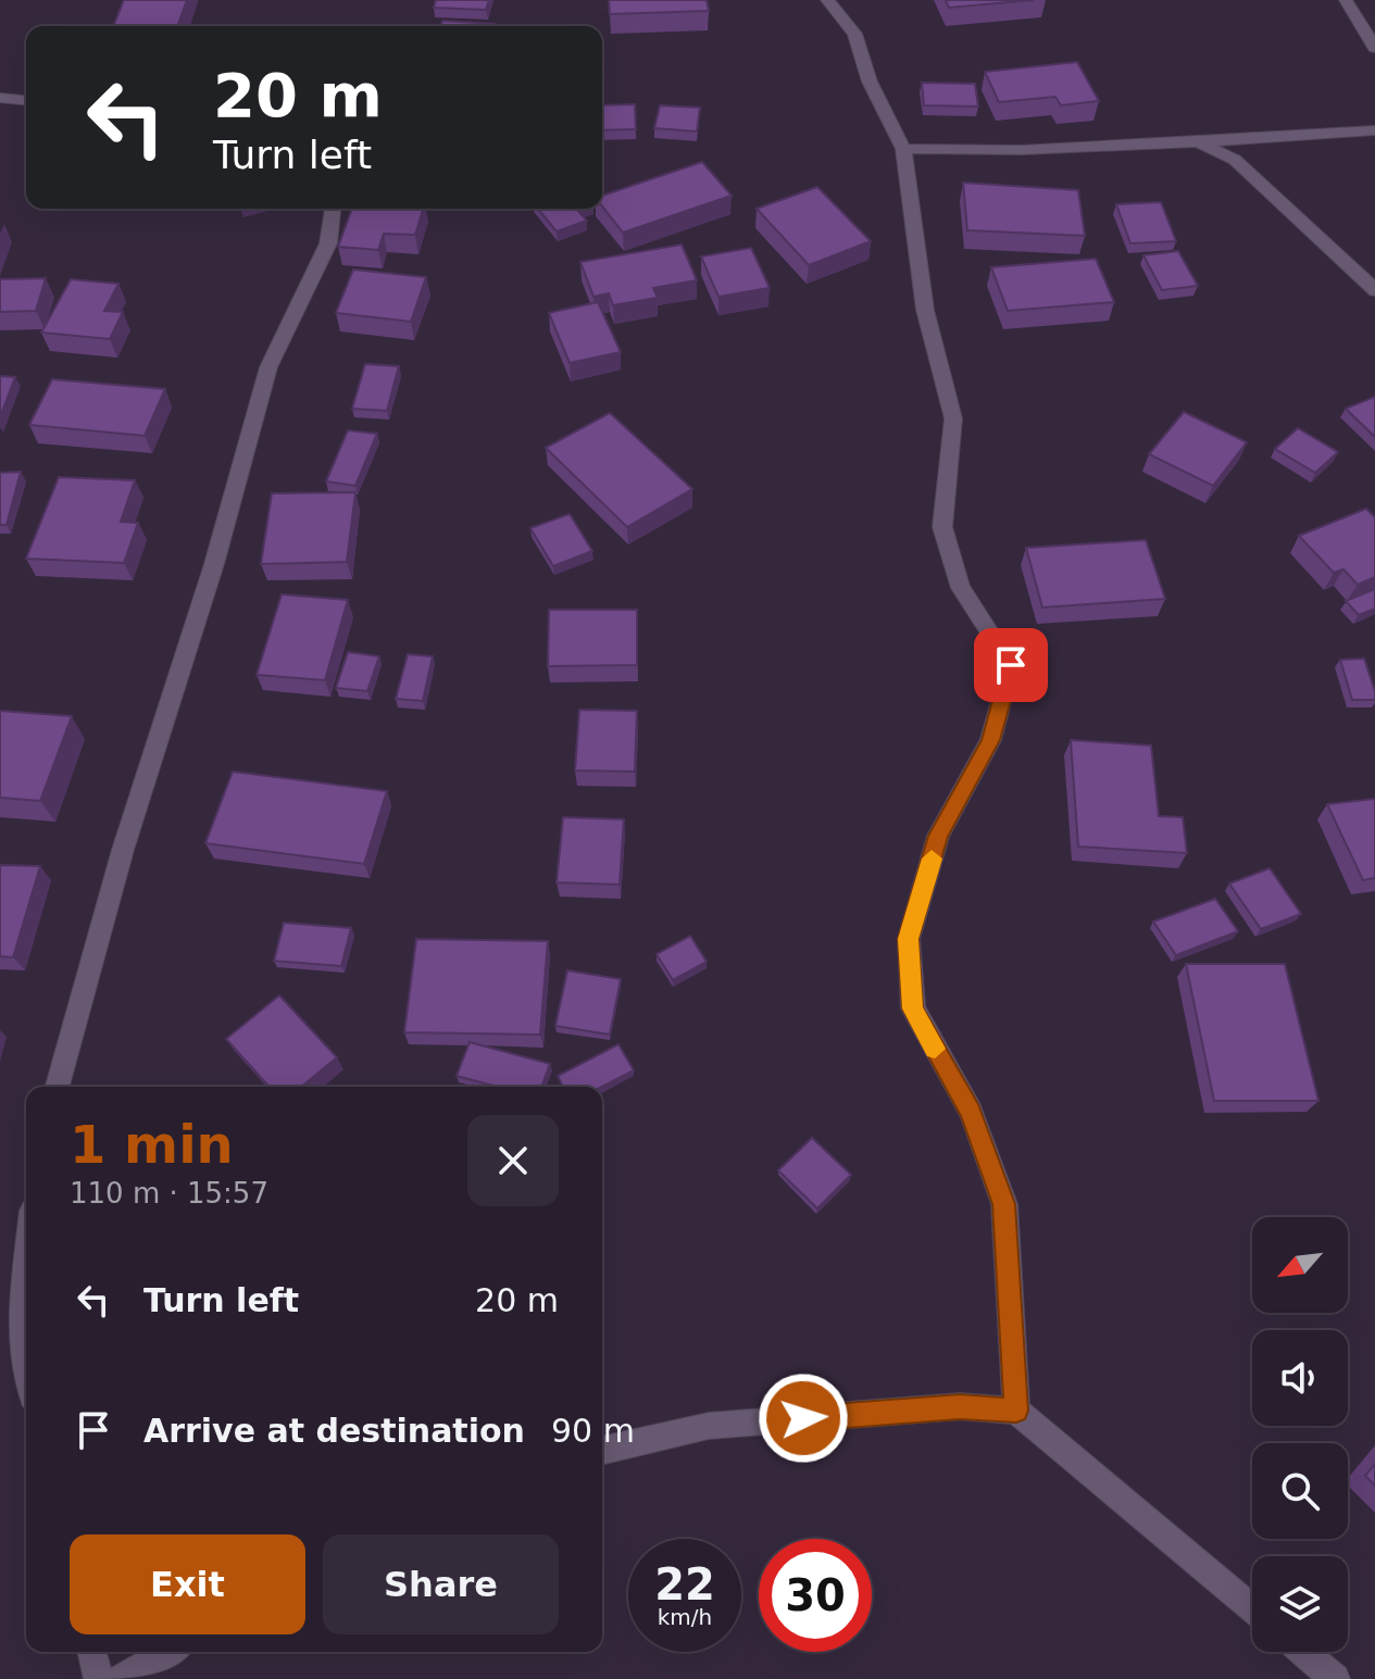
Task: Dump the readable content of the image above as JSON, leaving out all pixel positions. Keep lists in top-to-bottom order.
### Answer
{
  "north": "bottom left",
  "page": {
    "turn": ["20 m", "Turn left"],
    "heading": ["1 min", "110 m · 15:57"],
    "list": [
      {
        "name": "Turn left",
        "value": "20 m"
      },
      {
        "name": "Arrive at destination",
        "value": "90 m"
      }
    ],
    "buttons": ["Exit", "Share"],
    "speed": "22 km/h",
    "limit": "30"
  }
}
